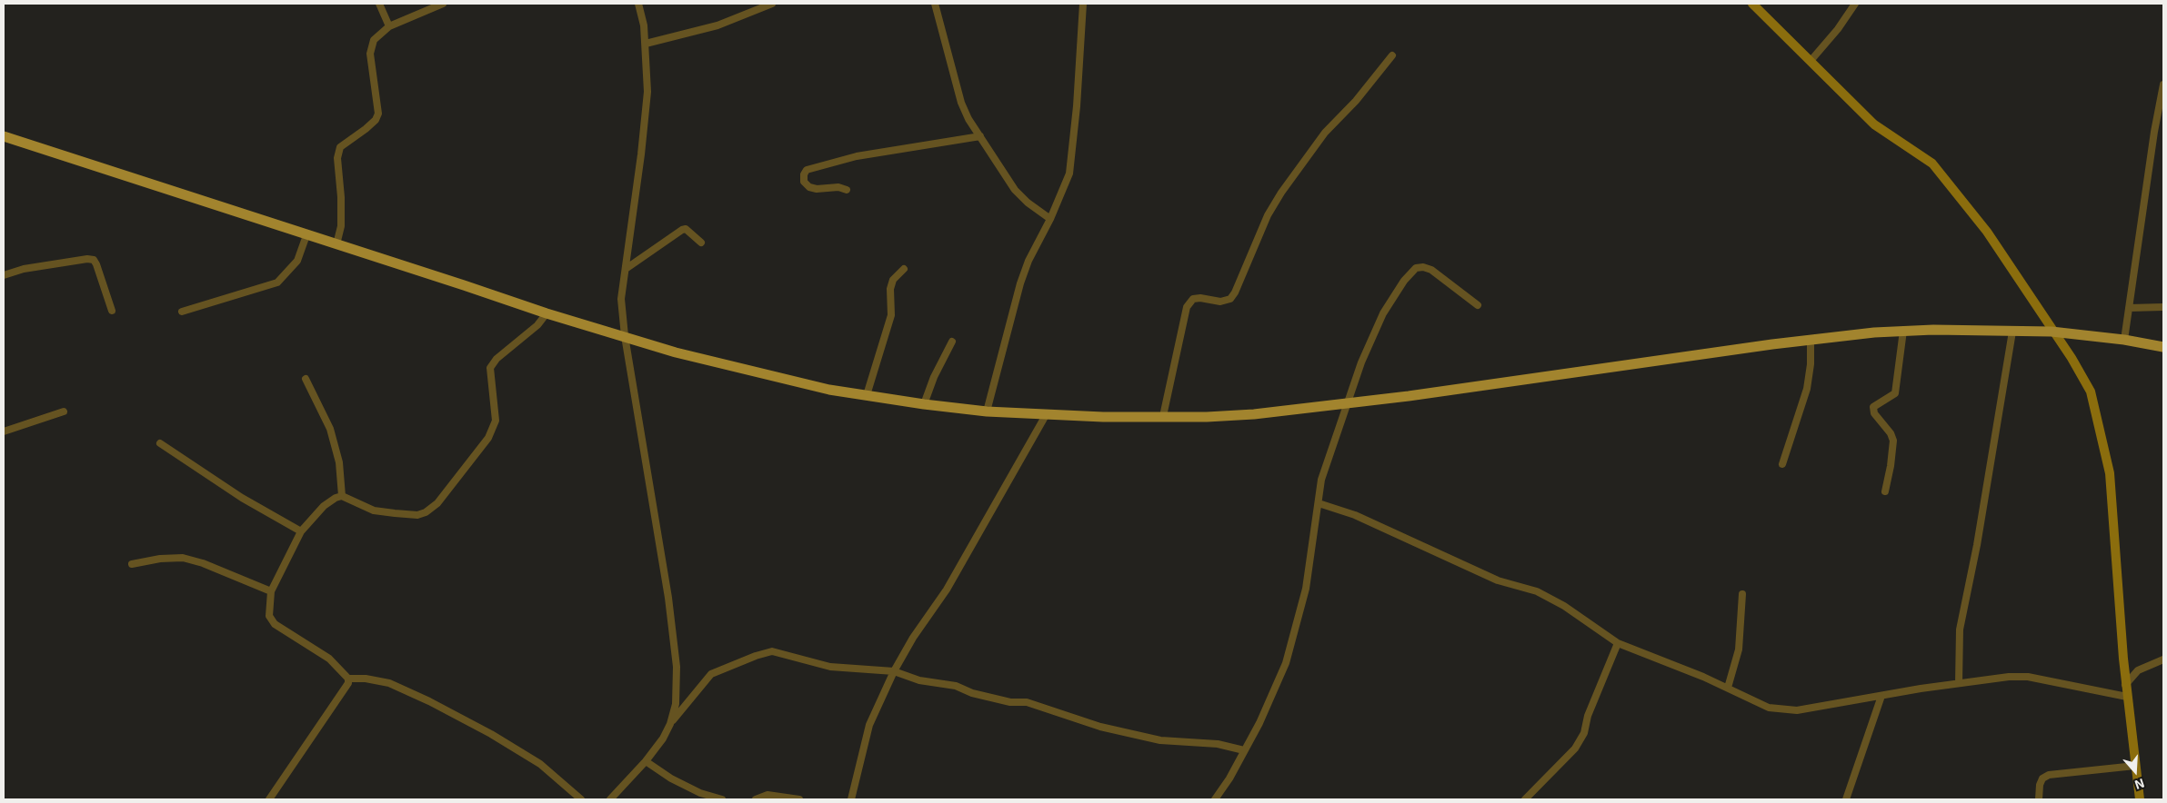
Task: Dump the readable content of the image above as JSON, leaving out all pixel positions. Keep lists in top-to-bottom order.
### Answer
{
  "north": "bottom"
}
